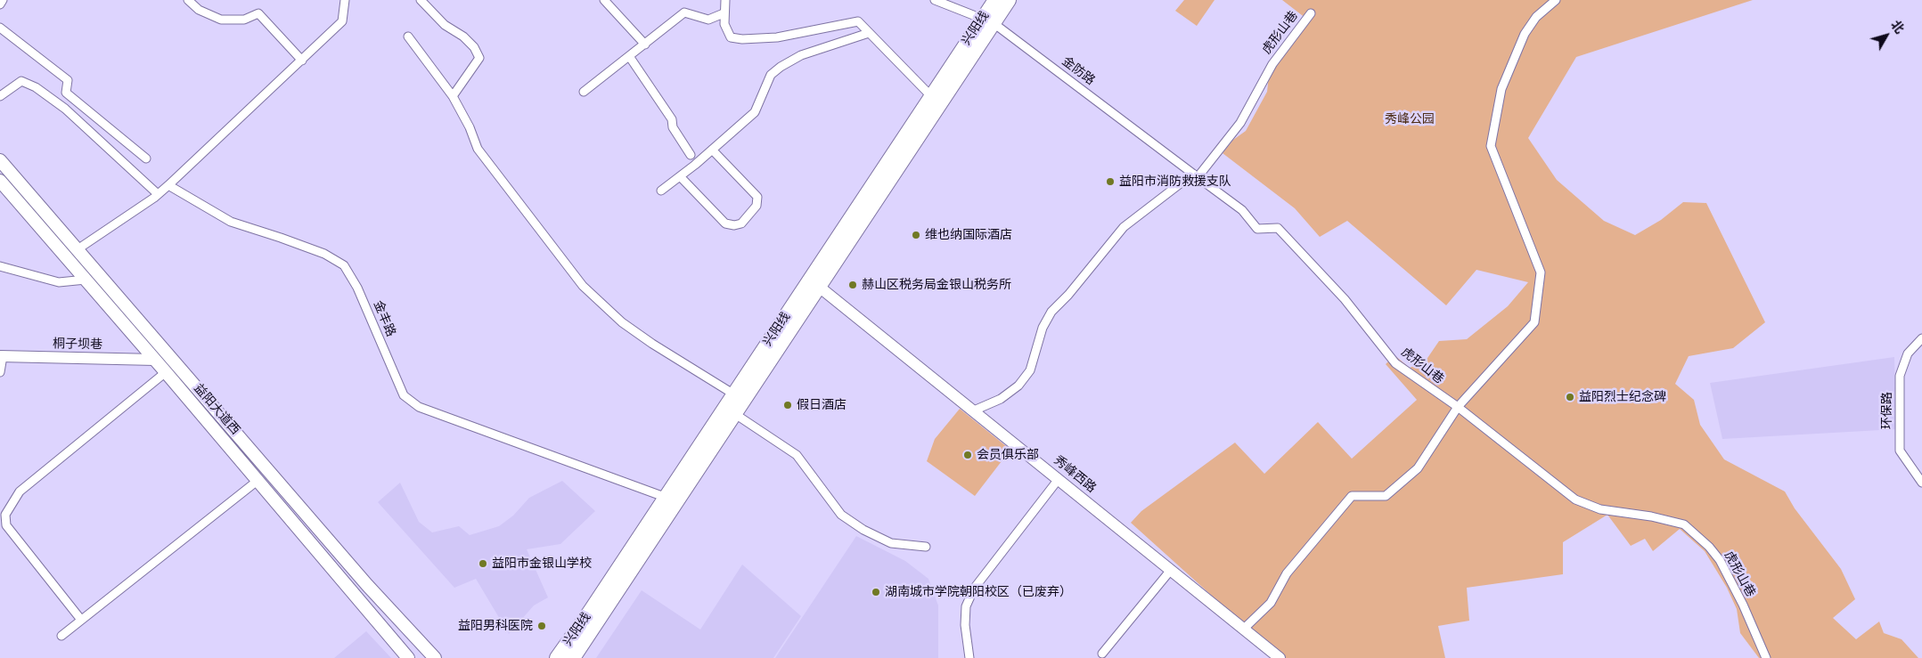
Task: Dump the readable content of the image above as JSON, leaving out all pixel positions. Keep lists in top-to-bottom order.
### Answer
{
  "streets": {
    "highway": ["兴阳线"],
    "main road": ["益阳大道西"],
    "street": [
      "虎形山巷",
      "金防路",
      "金丰路",
      "桐子坝巷",
      "环保路",
      "秀峰西路"
    ]
  },
  "crossings": [
    ["兴阳线", "金防路"],
    ["兴阳线", "金丰路"],
    ["兴阳线", "秀峰西路"],
    ["虎形山巷", "金防路"],
    ["桐子坝巷", "益阳大道西"]
  ],
  "parks": ["秀峰公园"],
  "places": [
    "益阳市消防救援支队",
    "维也纳国际酒店",
    "赫山区税务局金银山税务所",
    "益阳烈士纪念碑",
    "假日酒店",
    "会员俱乐部",
    "益阳市金银山学校",
    "湖南城市学院朝阳校区（已废弃）",
    "益阳男科医院"
  ],
  "north": "top right"
}
